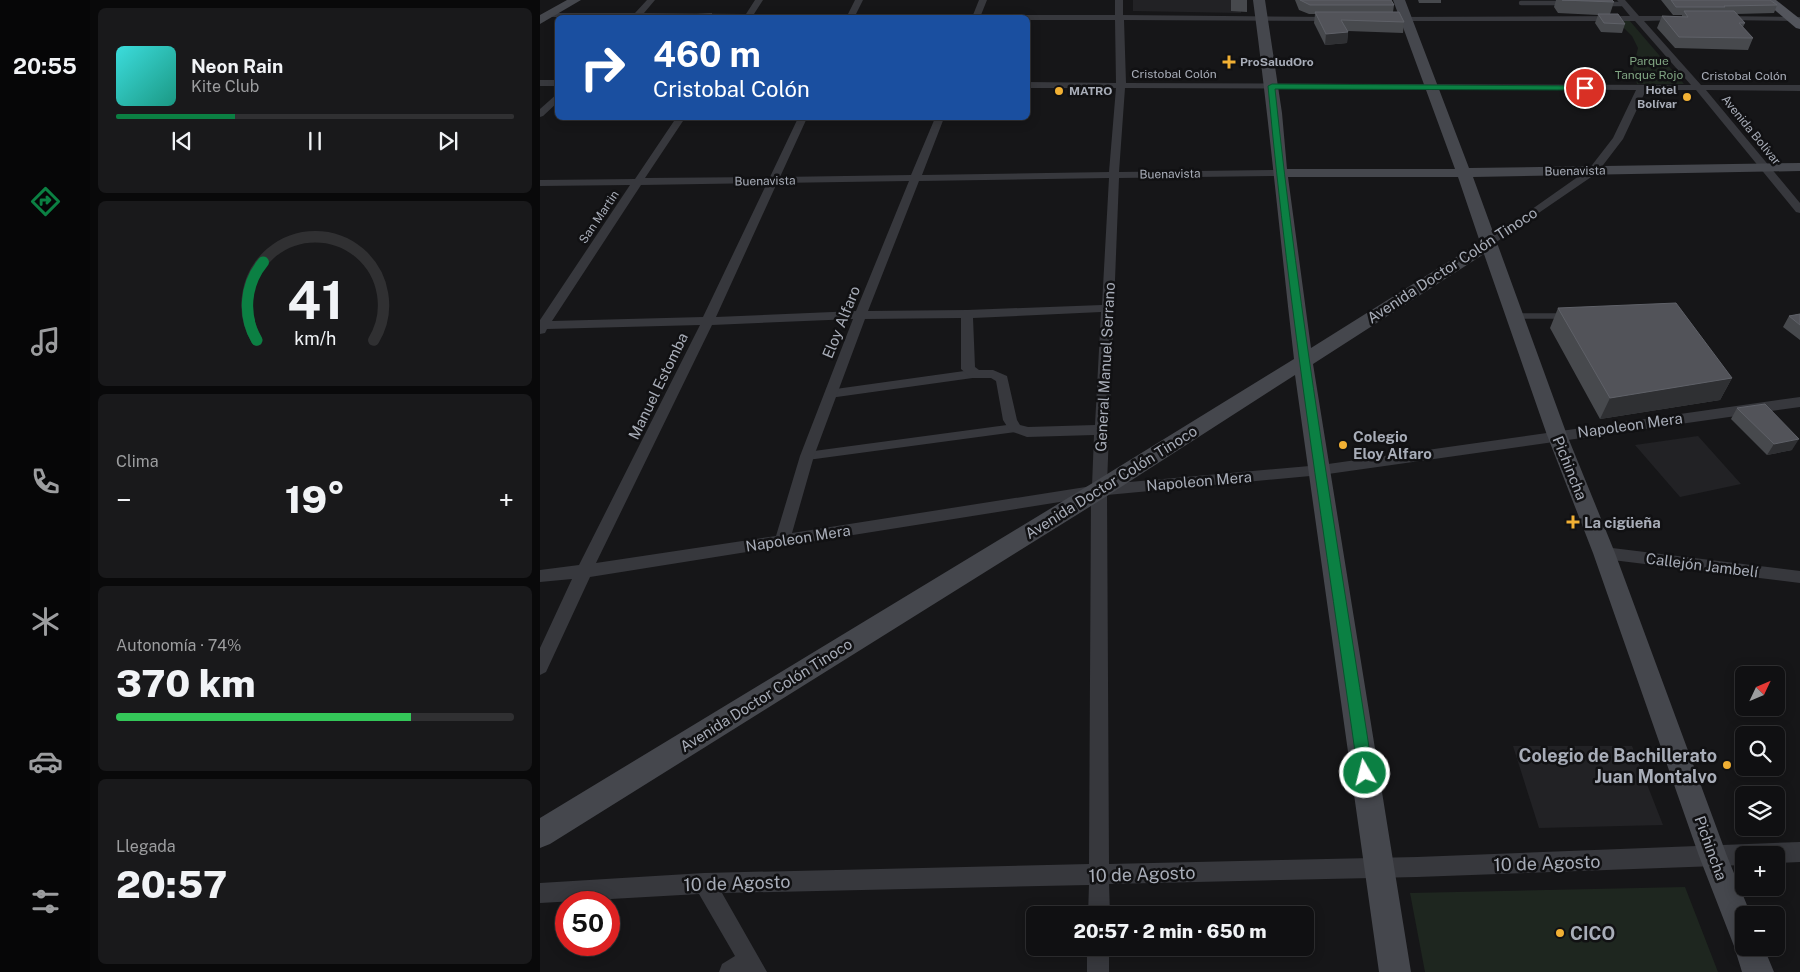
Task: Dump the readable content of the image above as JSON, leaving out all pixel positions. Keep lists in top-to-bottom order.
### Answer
{
  "streets": {
    "main road": ["Buenavista", "Avenida Doctor Colón Tinoco", "Pichincha"],
    "street": [
      "Cristobal Colón",
      "Avenida Bolívar",
      "San Martin",
      "Eloy Alfaro",
      "General Manuel Serrano",
      "Manuel Estomba",
      "Napoleon Mera",
      "Callejón Jambelí",
      "10 de Agosto"
    ]
  },
  "crossings": [
    ["Cristobal Colón", "Avenida Bolívar"],
    ["Cristobal Colón", "Avenida Doctor Colón Tinoco"],
    ["Cristobal Colón", "General Manuel Serrano"],
    ["Cristobal Colón", "Pichincha"],
    ["Avenida Bolívar", "Buenavista"],
    ["Buenavista", "San Martin"],
    ["Buenavista", "Avenida Doctor Colón Tinoco"],
    ["Buenavista", "Eloy Alfaro"],
    ["Buenavista", "General Manuel Serrano"],
    ["Buenavista", "Manuel Estomba"],
    ["Buenavista", "Pichincha"],
    ["Avenida Doctor Colón Tinoco", "General Manuel Serrano"],
    ["Avenida Doctor Colón Tinoco", "Napoleon Mera"],
    ["Avenida Doctor Colón Tinoco", "Pichincha"],
    ["Eloy Alfaro", "Napoleon Mera"],
    ["General Manuel Serrano", "Napoleon Mera"],
    ["General Manuel Serrano", "10 de Agosto"],
    ["Manuel Estomba", "Napoleon Mera"],
    ["Napoleon Mera", "Pichincha"],
    ["Pichincha", "Callejón Jambelí"],
    ["Pichincha", "10 de Agosto"]
  ],
  "parks": ["Parque Tanque Rojo"],
  "places": {
    "health": ["ProSaludOro", "La cigüeña"],
    "other": [
      "MATRO",
      "Hotel Bolívar",
      "Colegio Eloy Alfaro",
      "Colegio de Bachillerato Juan Montalvo",
      "CICO"
    ]
  },
  "north": "top right",
  "page": {
    "tabs": "20:55",
    "turn": ["460 m", "Cristobal Colón"],
    "song": ["Neon Rain", "Kite Club"],
    "tile": [
      "Clima",
      ["Autonomía · 74%", "370 km"],
      ["Llegada", "20:57"]
    ],
    "heat": ["−", "19°", "+"],
    "map_buttons": ["+", "−"],
    "limit": "50",
    "trip": "20:57 · 2 min · 650 m",
    "gauge": ["41", "km/h"]
  }
}
